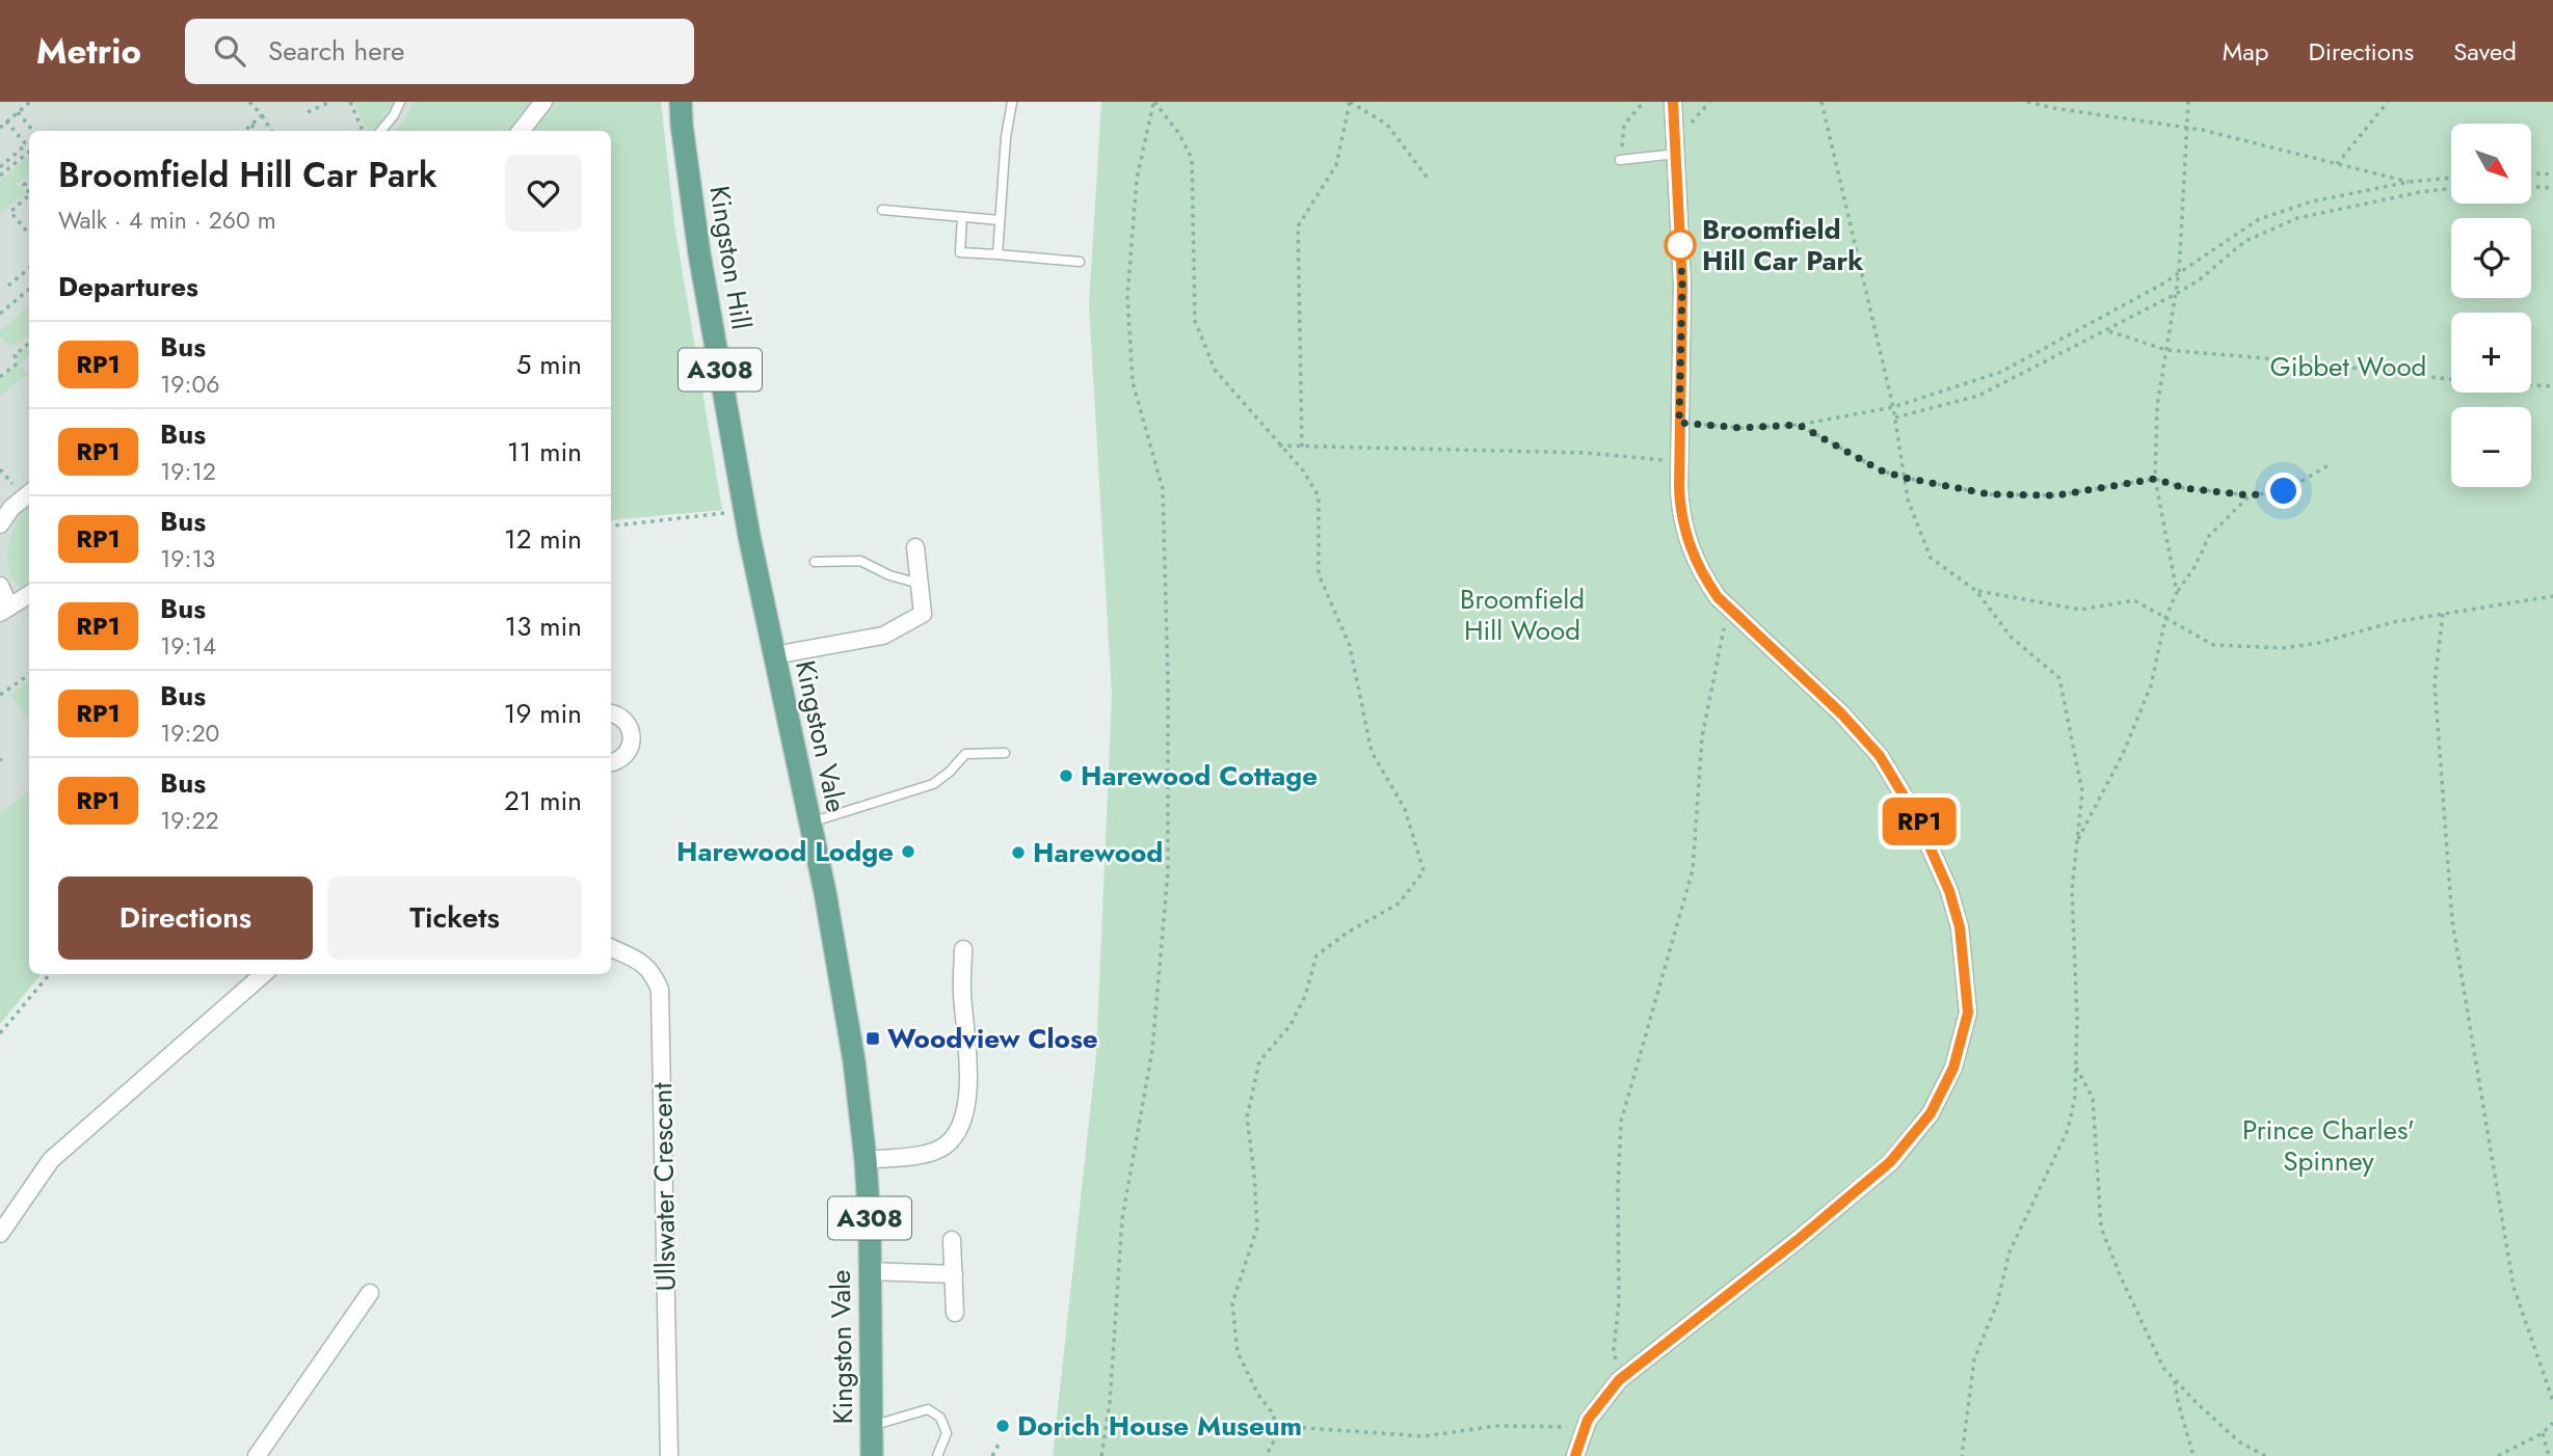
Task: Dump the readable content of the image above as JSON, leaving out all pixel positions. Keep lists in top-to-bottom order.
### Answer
{
  "streets": {
    "main road": ["Kingston Hill", "A308", "Kingston Vale"],
    "street": ["Ullswater Crescent"]
  },
  "crossings": [
    ["Kingston Hill", "Kingston Vale"]
  ],
  "parks": ["Gibbet Wood", "Broomfield Hill Wood", "Prince Charles' Spinney"],
  "places": {
    "other": [
      "Broomfield Hill Car Park",
      "Harewood Cottage",
      "Harewood Lodge",
      "Harewood",
      "Dorich House Museum"
    ],
    "transit": ["Woodview Close"]
  },
  "lines": ["bus line RP1"],
  "north": "bottom right",
  "page": {
    "header": "Metrio",
    "search": "Search here",
    "nav": ["Map", "Directions", "Saved"],
    "on_map": "RP1",
    "map_buttons": ["+", "−"],
    "heading": [
      ["Broomfield Hill Car Park", "Walk · 4 min · 260 m"],
      "Departures"
    ],
    "list": [
      {
        "mark": "RP1",
        "name": "Bus",
        "note": "19:06",
        "value": "5 min"
      },
      {
        "mark": "RP1",
        "name": "Bus",
        "note": "19:12",
        "value": "11 min"
      },
      {
        "mark": "RP1",
        "name": "Bus",
        "note": "19:13",
        "value": "12 min"
      },
      {
        "mark": "RP1",
        "name": "Bus",
        "note": "19:14",
        "value": "13 min"
      },
      {
        "mark": "RP1",
        "name": "Bus",
        "note": "19:20",
        "value": "19 min"
      },
      {
        "mark": "RP1",
        "name": "Bus",
        "note": "19:22",
        "value": "21 min"
      }
    ],
    "buttons": ["Directions", "Tickets"]
  }
}
